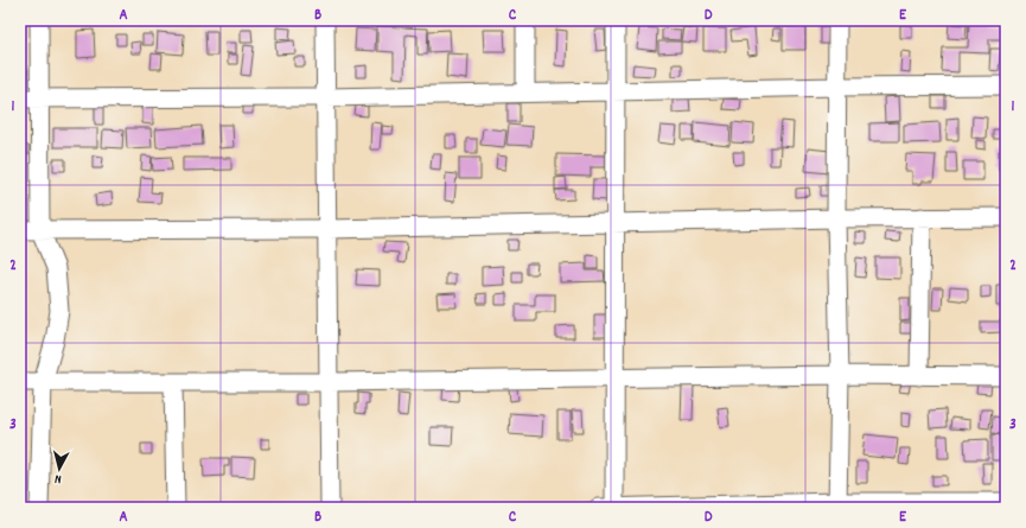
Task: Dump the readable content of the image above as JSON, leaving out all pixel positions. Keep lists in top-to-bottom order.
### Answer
{
  "north": "bottom",
  "grid": {
    "columns": [
      "A",
      "B",
      "C",
      "D",
      "E"
    ],
    "rows": ["1", "2", "3"]
  }
}
